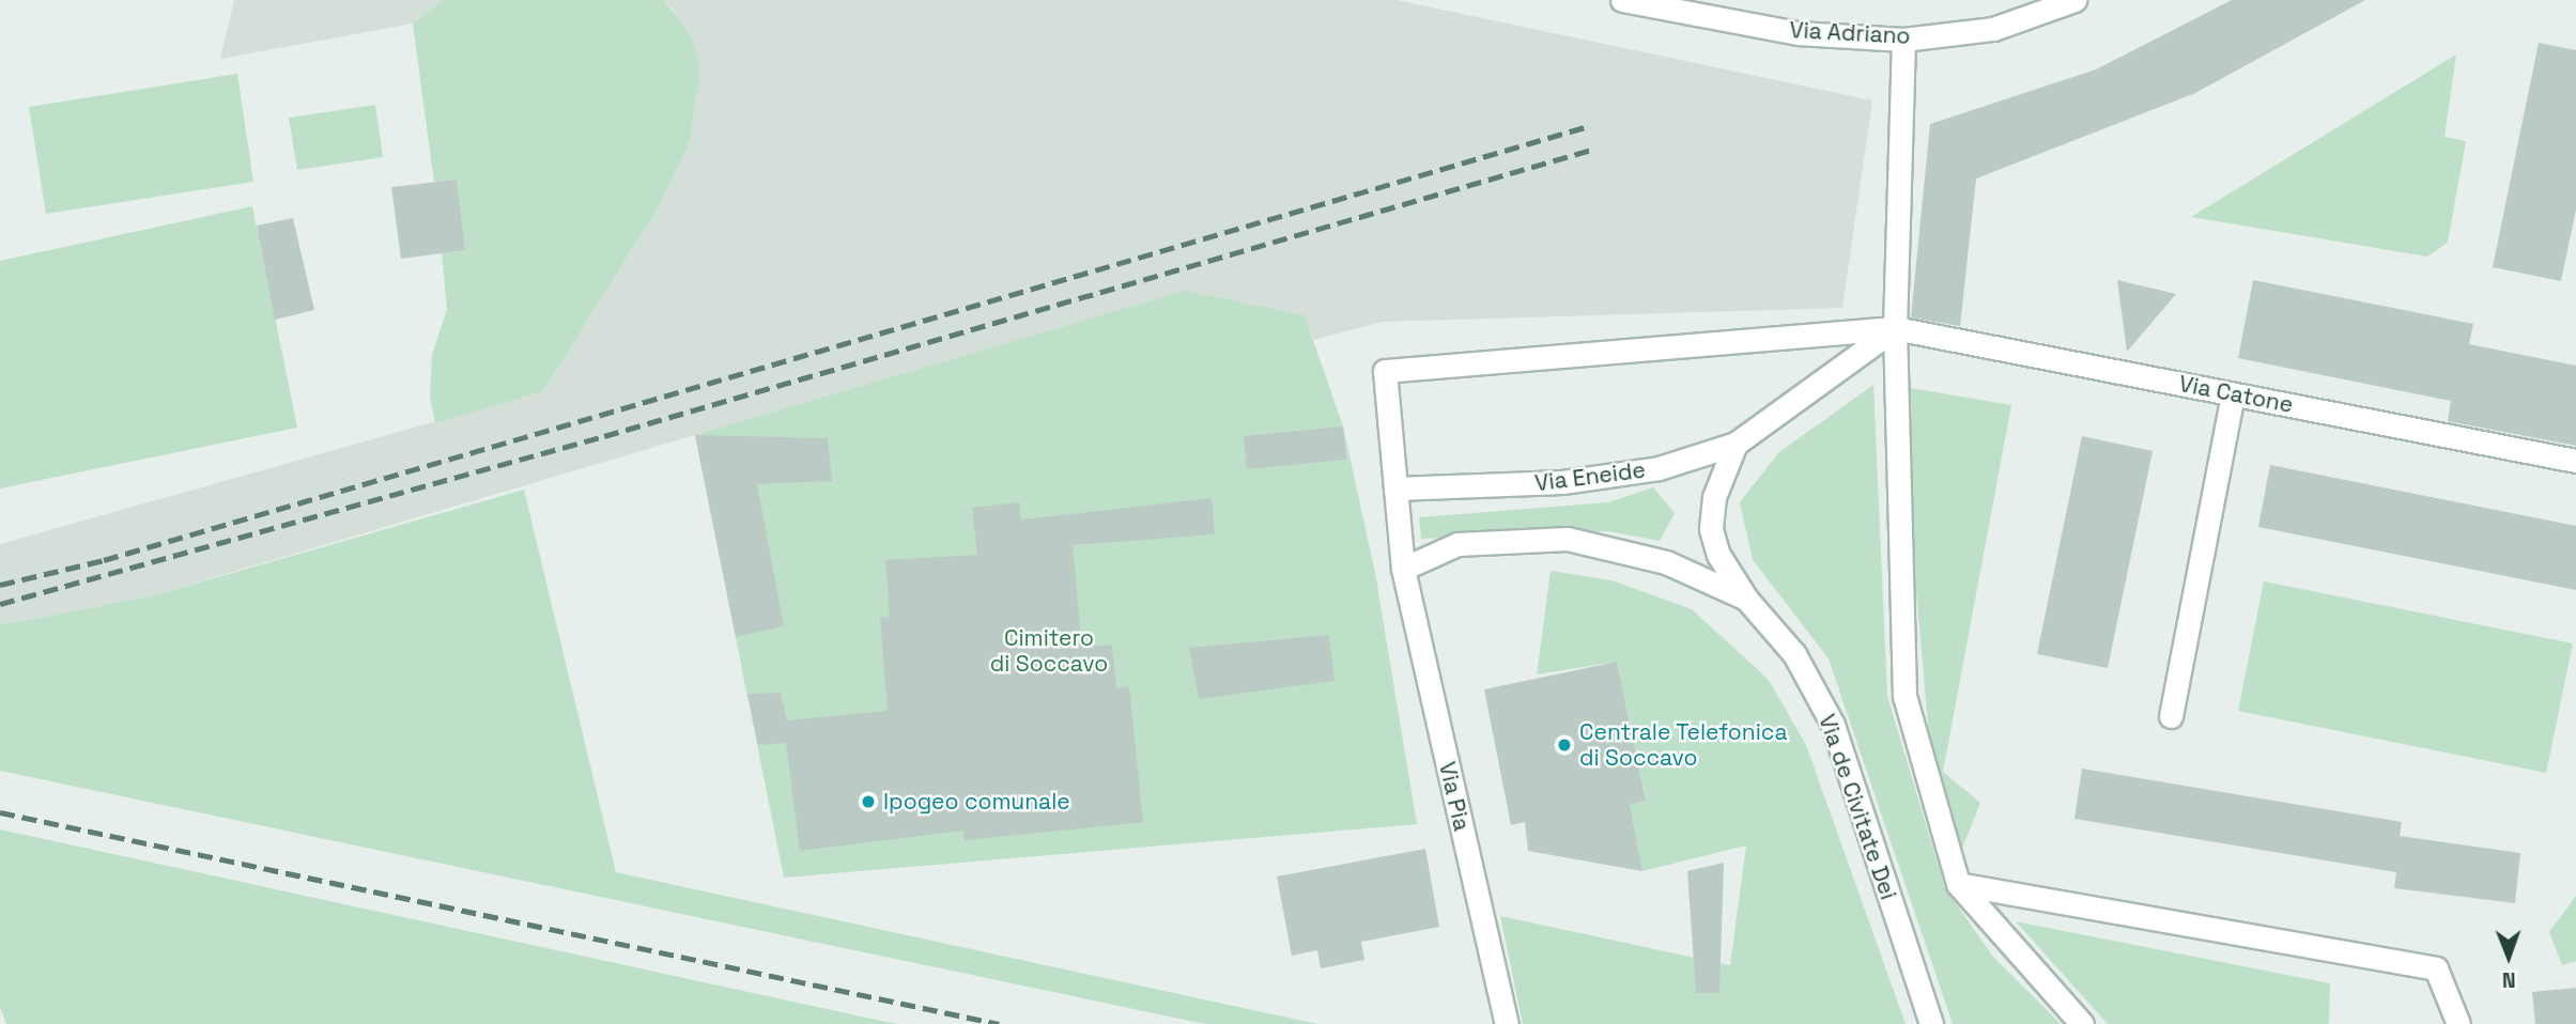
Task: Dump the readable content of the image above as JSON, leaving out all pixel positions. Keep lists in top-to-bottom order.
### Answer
{
  "streets": {
    "street": [
      "Via Adriano",
      "Via Catone",
      "Via Eneide",
      "Via Pia",
      "Via de Civitate Dei"
    ]
  },
  "crossings": [
    ["Via Catone", "Via Eneide"],
    ["Via Eneide", "Via de Civitate Dei"]
  ],
  "parks": ["Cimitero di Soccavo"],
  "places": ["Centrale Telefonica di Soccavo", "Ipogeo comunale"],
  "north": "bottom"
}
